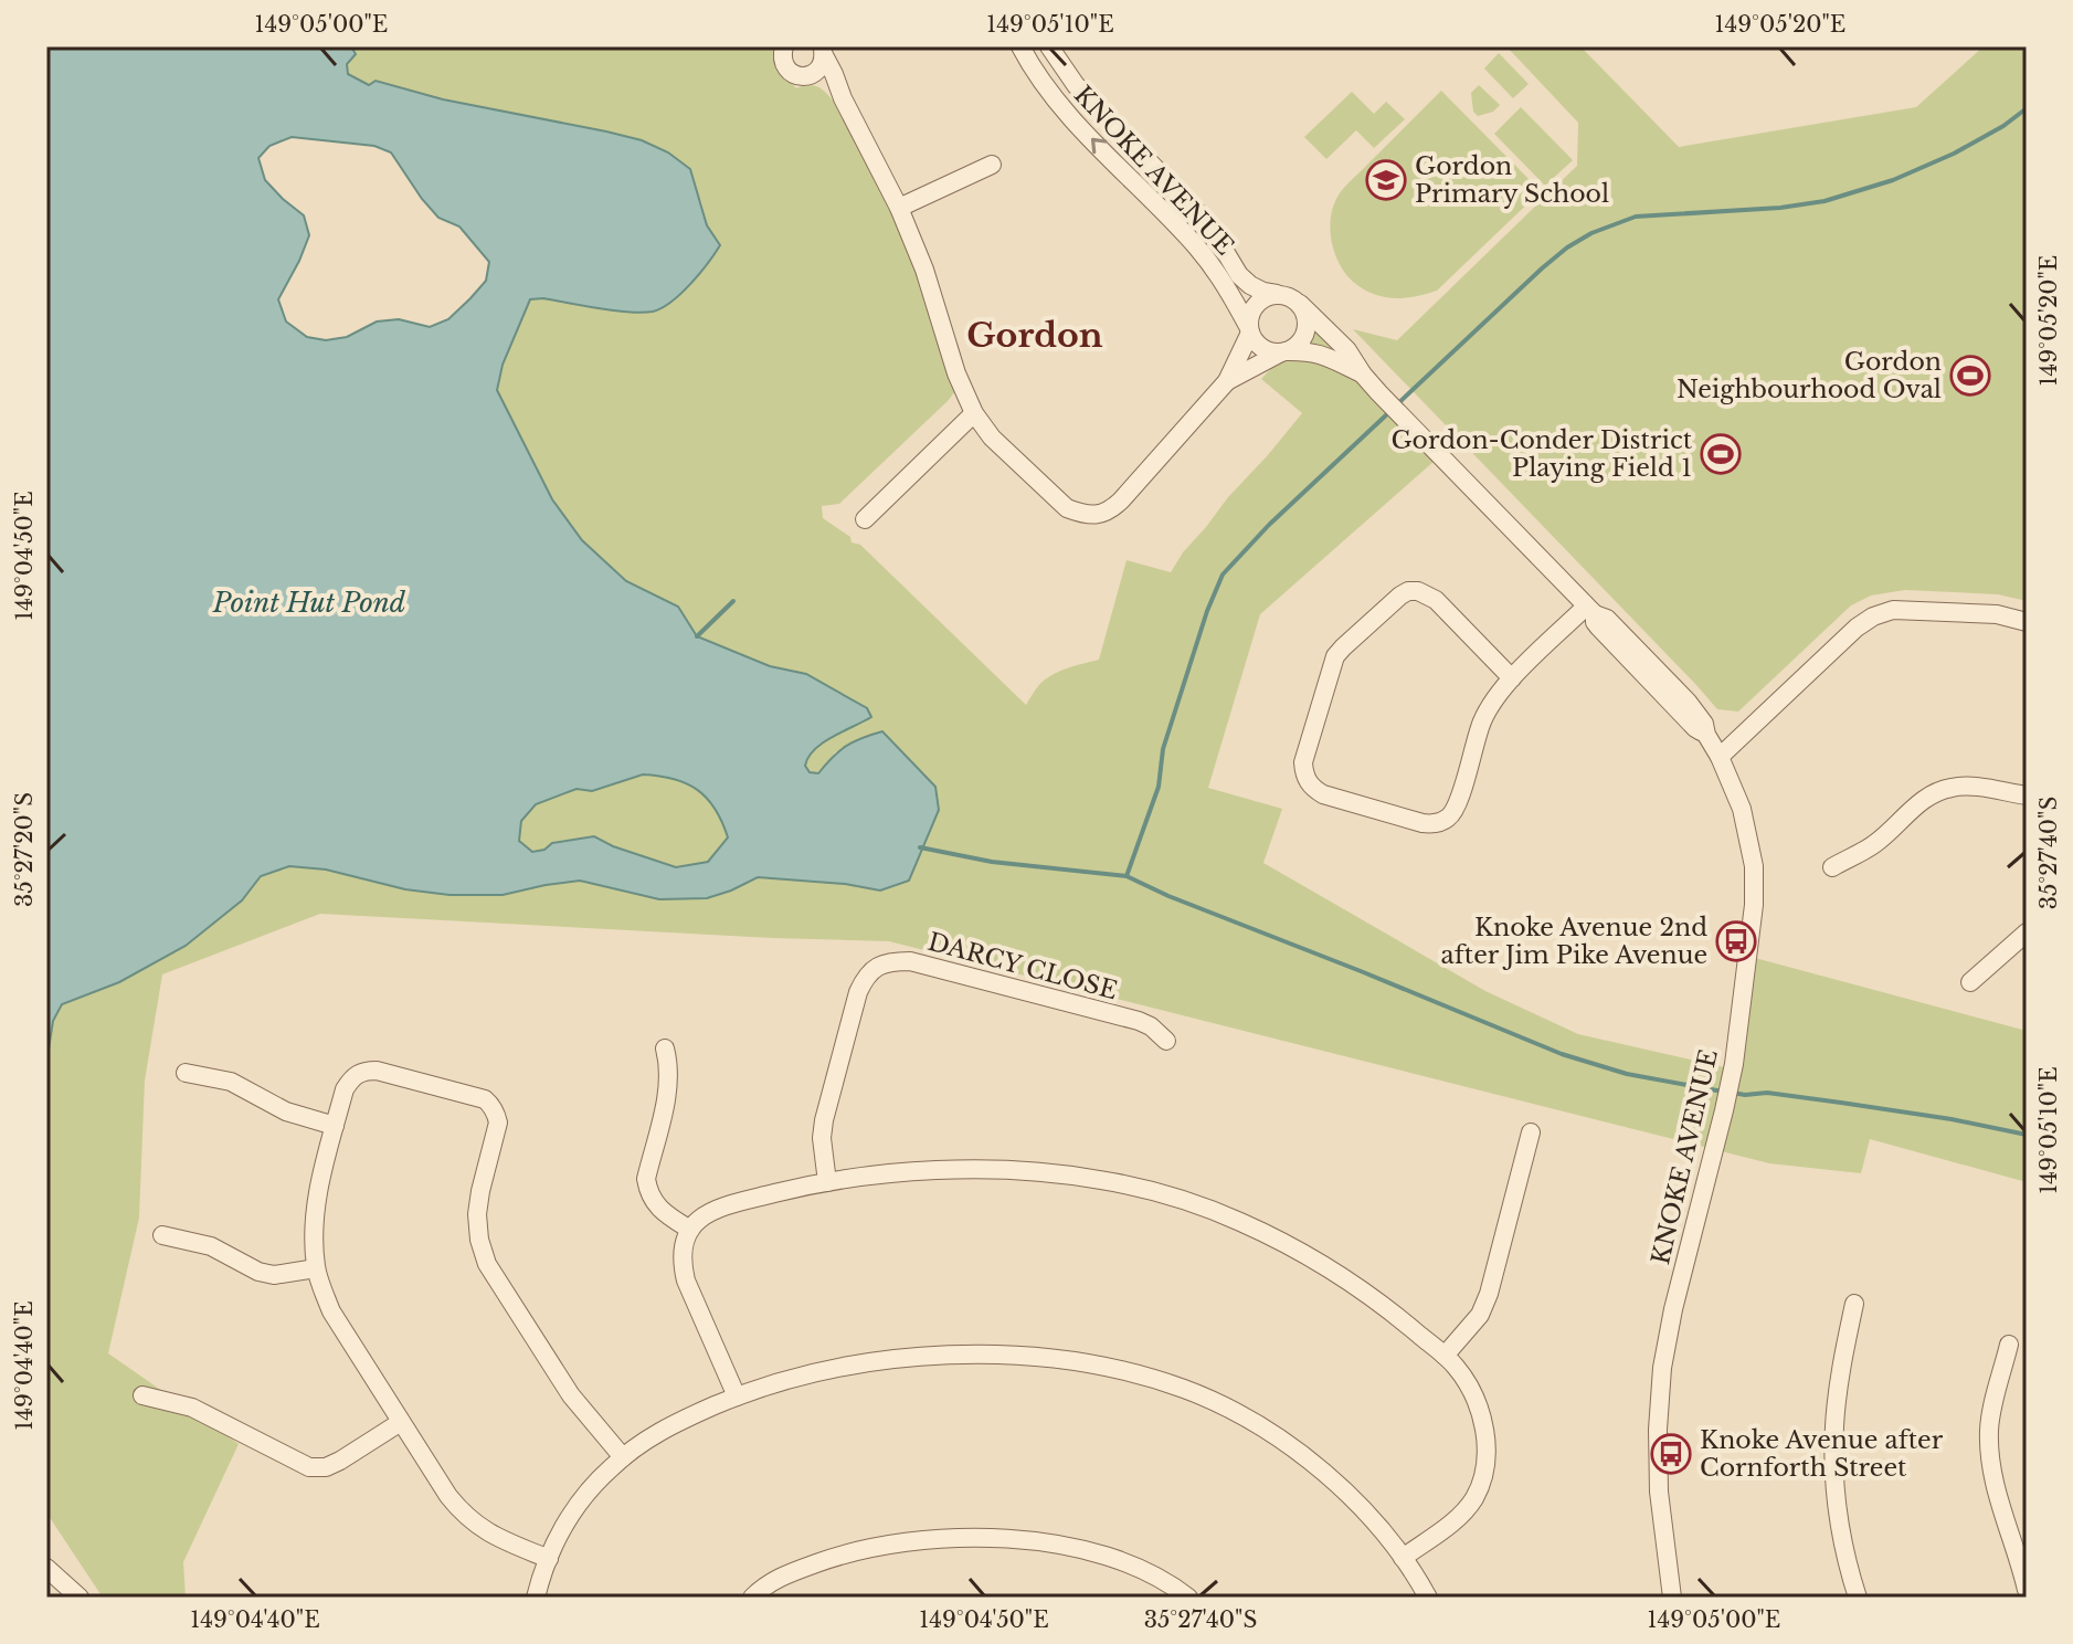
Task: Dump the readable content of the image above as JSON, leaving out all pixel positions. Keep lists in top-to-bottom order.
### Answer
{
  "streets": {
    "street": ["KNOKE AVENUE", "DARCY CLOSE"]
  },
  "districts": ["Gordon"],
  "water": ["Point Hut Pond"],
  "places": {
    "school or university": ["Gordon Primary School"],
    "sports": ["Gordon Neighbourhood Oval", "Gordon-Conder District Playing Field 1"],
    "bus stop": ["Knoke Avenue 2nd after Jim Pike Avenue", "Knoke Avenue after Cornforth Street"]
  },
  "coordinates": [
    "149°05'00\"E",
    "149°05'10\"E",
    "149°05'20\"E",
    "149°04'50\"E",
    "35°27'20\"S",
    "35°27'40\"S",
    "149°04'40\"E"
  ]
}
